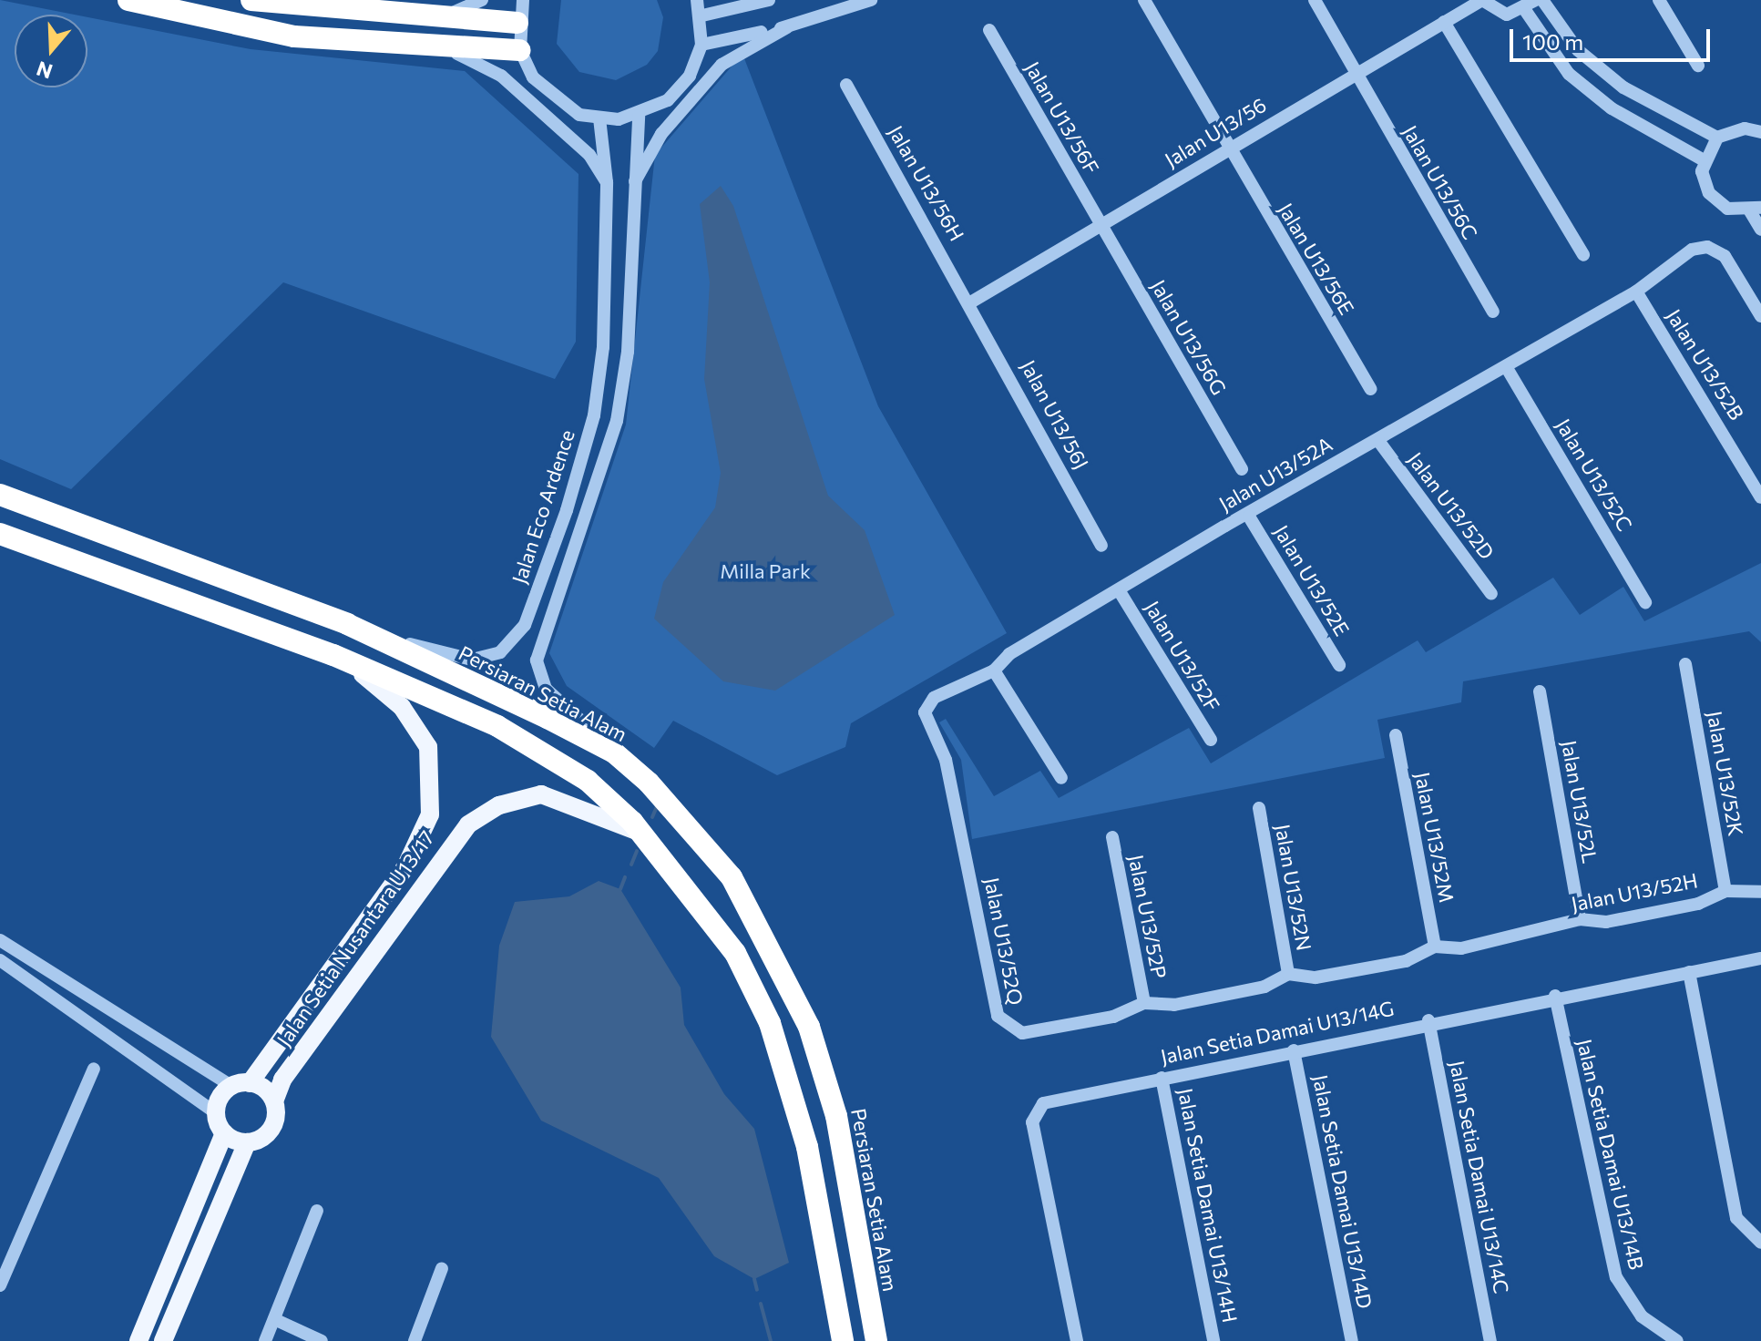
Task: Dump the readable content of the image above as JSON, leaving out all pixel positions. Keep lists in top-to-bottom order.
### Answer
{
  "streets": {
    "highway": ["Persiaran Setia Alam"],
    "main road": ["Jalan Setia Nusantara U13/17"],
    "street": [
      "Jalan U13/56F",
      "Jalan U13/56",
      "Jalan U13/56C",
      "Jalan U13/56H",
      "Jalan U13/56E",
      "Jalan U13/56G",
      "Jalan U13/52B",
      "Jalan U13/56J",
      "Jalan U13/52A",
      "Jalan U13/52C",
      "Jalan U13/52D",
      "Jalan Eco Ardence",
      "Jalan U13/52E",
      "Jalan U13/52F",
      "Jalan U13/52K",
      "Jalan U13/52L",
      "Jalan U13/52M",
      "Jalan U13/52N",
      "Jalan U13/52H",
      "Jalan U13/52P",
      "Jalan U13/52Q",
      "Jalan Setia Damai U13/14G",
      "Jalan Setia Damai U13/14B",
      "Jalan Setia Damai U13/14C",
      "Jalan Setia Damai U13/14D",
      "Jalan Setia Damai U13/14H"
    ]
  },
  "crossings": [
    ["Jalan U13/56F", "Jalan U13/56"],
    ["Jalan U13/56F", "Jalan U13/56G"],
    ["Jalan U13/56", "Jalan U13/56C"],
    ["Jalan U13/56", "Jalan U13/56H"],
    ["Jalan U13/56", "Jalan U13/56E"],
    ["Jalan U13/56", "Jalan U13/56G"],
    ["Jalan U13/56", "Jalan U13/56J"],
    ["Jalan U13/56H", "Jalan U13/56J"],
    ["Jalan U13/52B", "Jalan U13/52A"],
    ["Jalan U13/52A", "Jalan U13/52C"],
    ["Jalan U13/52A", "Jalan U13/52D"],
    ["Jalan U13/52A", "Jalan U13/52E"],
    ["Jalan U13/52A", "Jalan U13/52F"],
    ["Jalan U13/52A", "Jalan U13/52Q"],
    ["Jalan Eco Ardence", "Persiaran Setia Alam"],
    ["Jalan U13/52K", "Jalan U13/52H"],
    ["Jalan U13/52L", "Jalan U13/52H"],
    ["Jalan U13/52M", "Jalan U13/52H"],
    ["Jalan U13/52N", "Jalan U13/52H"],
    ["Jalan U13/52H", "Jalan U13/52P"],
    ["Jalan U13/52H", "Jalan U13/52Q"],
    ["Jalan Setia Damai U13/14G", "Jalan Setia Damai U13/14B"],
    ["Jalan Setia Damai U13/14G", "Jalan Setia Damai U13/14C"],
    ["Jalan Setia Damai U13/14G", "Jalan Setia Damai U13/14D"],
    ["Jalan Setia Damai U13/14G", "Jalan Setia Damai U13/14H"]
  ],
  "parks": ["Milla Park"],
  "scale_bar": "100 m",
  "north": "bottom"
}
